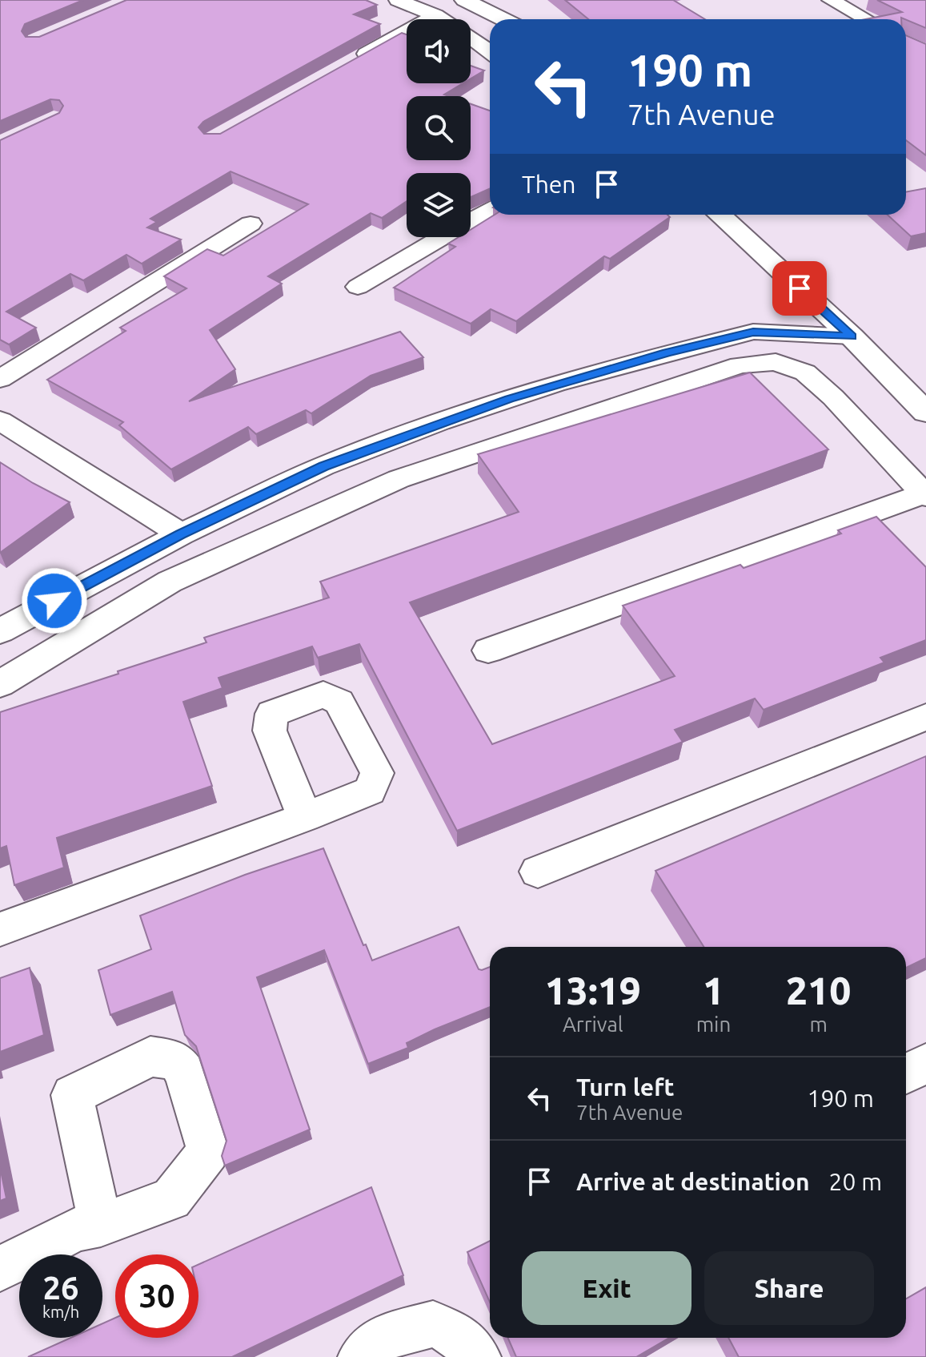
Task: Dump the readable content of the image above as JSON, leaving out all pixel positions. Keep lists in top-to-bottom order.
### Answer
{
  "page": {
    "turn": ["190 m", "7th Avenue"],
    "then": "Then",
    "eta": [
      "13:19",
      "Arrival",
      "1",
      "min",
      "210",
      "m"
    ],
    "list": [
      {
        "name": "Turn left",
        "note": "7th Avenue",
        "value": "190 m"
      },
      {
        "name": "Arrive at destination",
        "value": "20 m"
      }
    ],
    "buttons": ["Exit", "Share"],
    "speed": "26 km/h",
    "limit": "30"
  }
}
